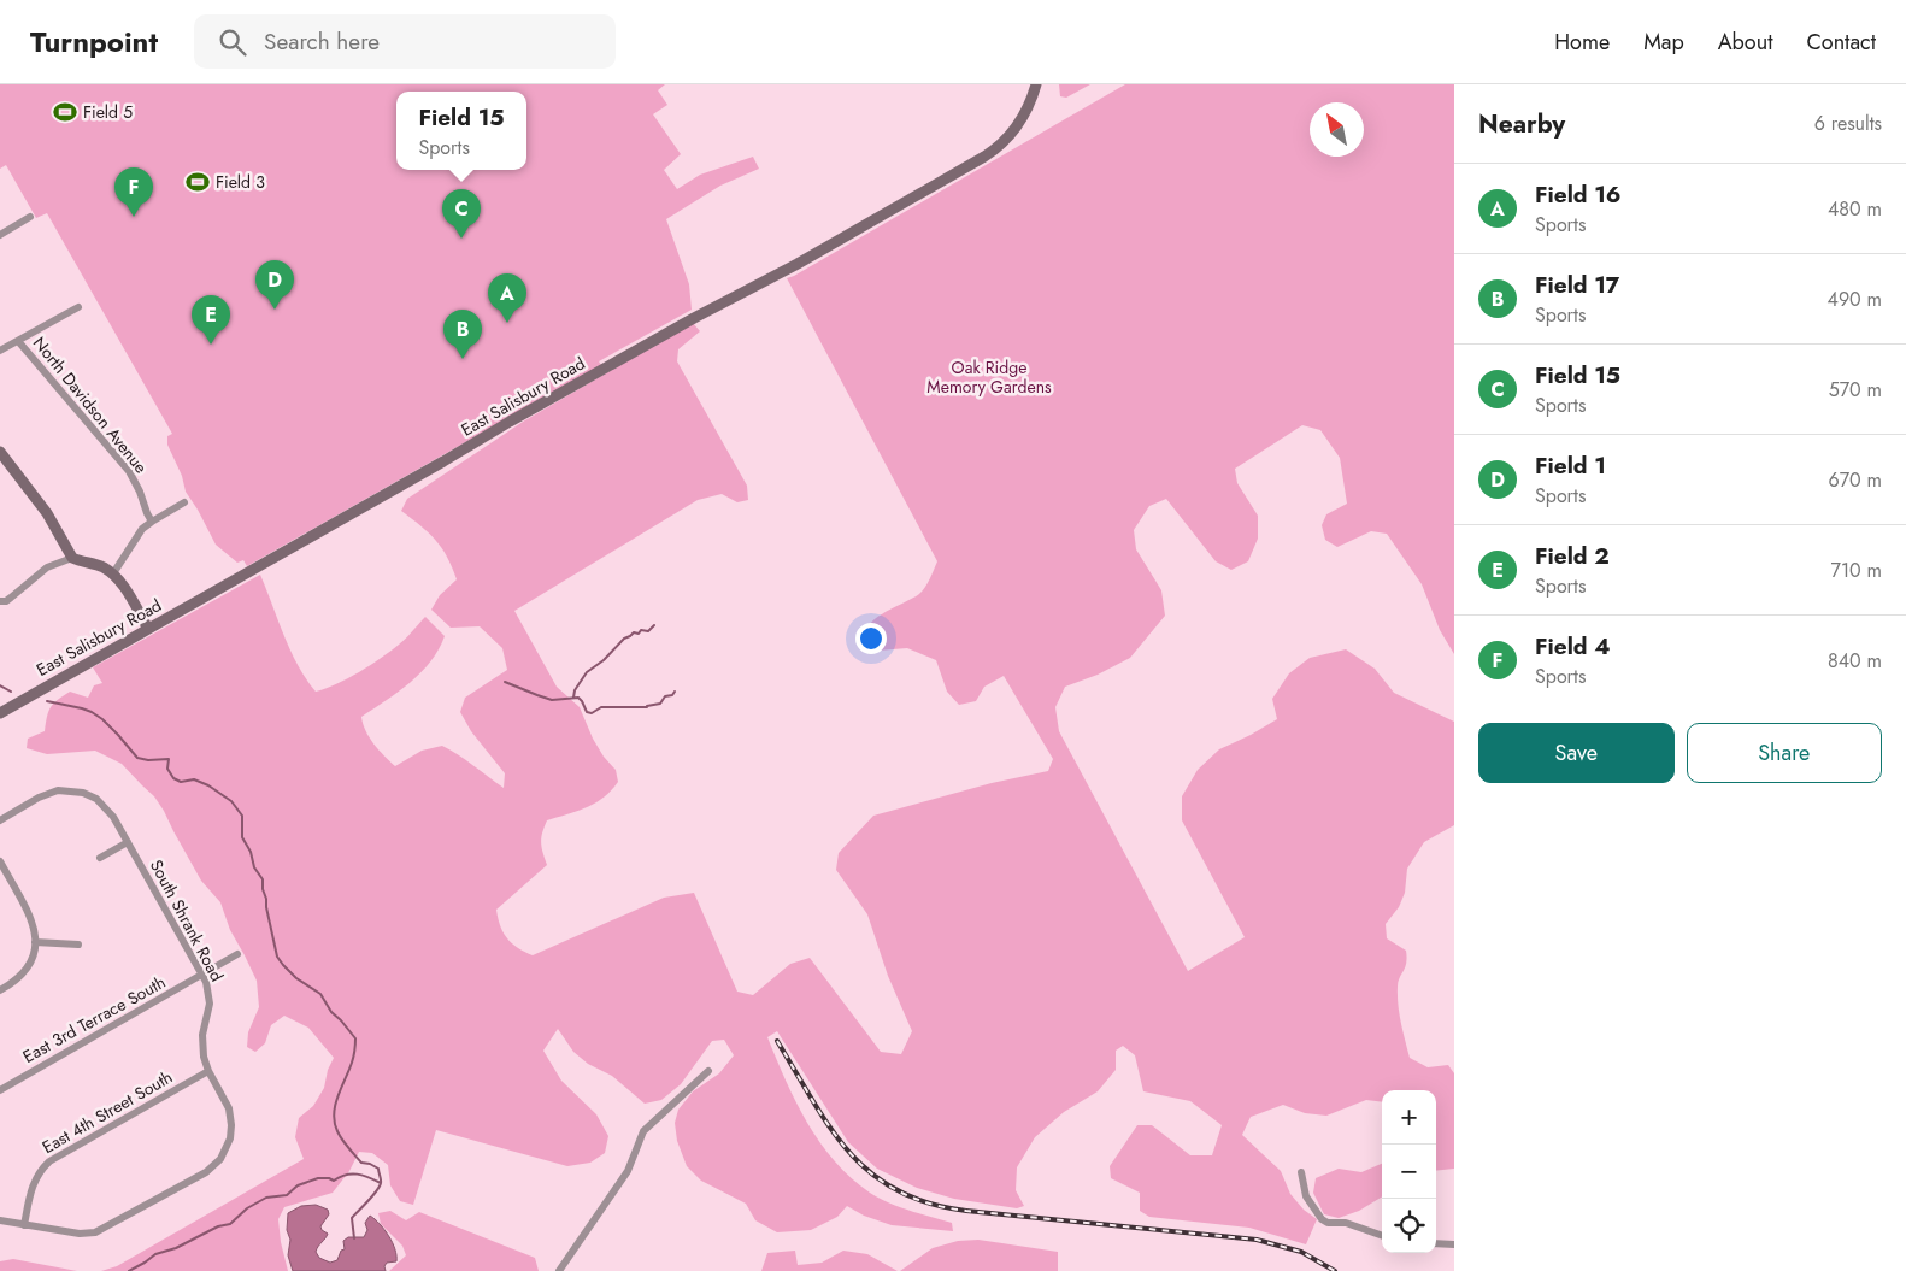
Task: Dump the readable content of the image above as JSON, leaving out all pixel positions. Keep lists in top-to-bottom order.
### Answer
{
  "streets": {
    "street": [
      "East Salisbury Road",
      "North Davidson Avenue",
      "South Shrank Road",
      "East 3rd Terrace South",
      "East 4th Street South"
    ]
  },
  "crossings": [
    ["South Shrank Road", "East 3rd Terrace South"],
    ["South Shrank Road", "East 4th Street South"]
  ],
  "parks": ["Oak Ridge Memory Gardens"],
  "places": {
    "sports": ["Field 5", "Field 3"]
  },
  "north": "top left",
  "page": {
    "header": "Turnpoint",
    "search": "Search here",
    "nav": [
      "Home",
      "Map",
      "About",
      "Contact"
    ],
    "heading": ["Nearby", "6 results"],
    "popup": ["Field 15", "Sports"],
    "list": [
      {
        "mark": "A",
        "name": "Field 16",
        "note": "Sports",
        "value": "480 m"
      },
      {
        "mark": "B",
        "name": "Field 17",
        "note": "Sports",
        "value": "490 m"
      },
      {
        "mark": "C",
        "name": "Field 15",
        "note": "Sports",
        "value": "570 m"
      },
      {
        "mark": "D",
        "name": "Field 1",
        "note": "Sports",
        "value": "670 m"
      },
      {
        "mark": "E",
        "name": "Field 2",
        "note": "Sports",
        "value": "710 m"
      },
      {
        "mark": "F",
        "name": "Field 4",
        "note": "Sports",
        "value": "840 m"
      }
    ],
    "pins": [
      "F",
      "C",
      "D",
      "A",
      "E",
      "B"
    ],
    "buttons": ["Save", "Share"],
    "map_buttons": ["+", "−"]
  }
}
